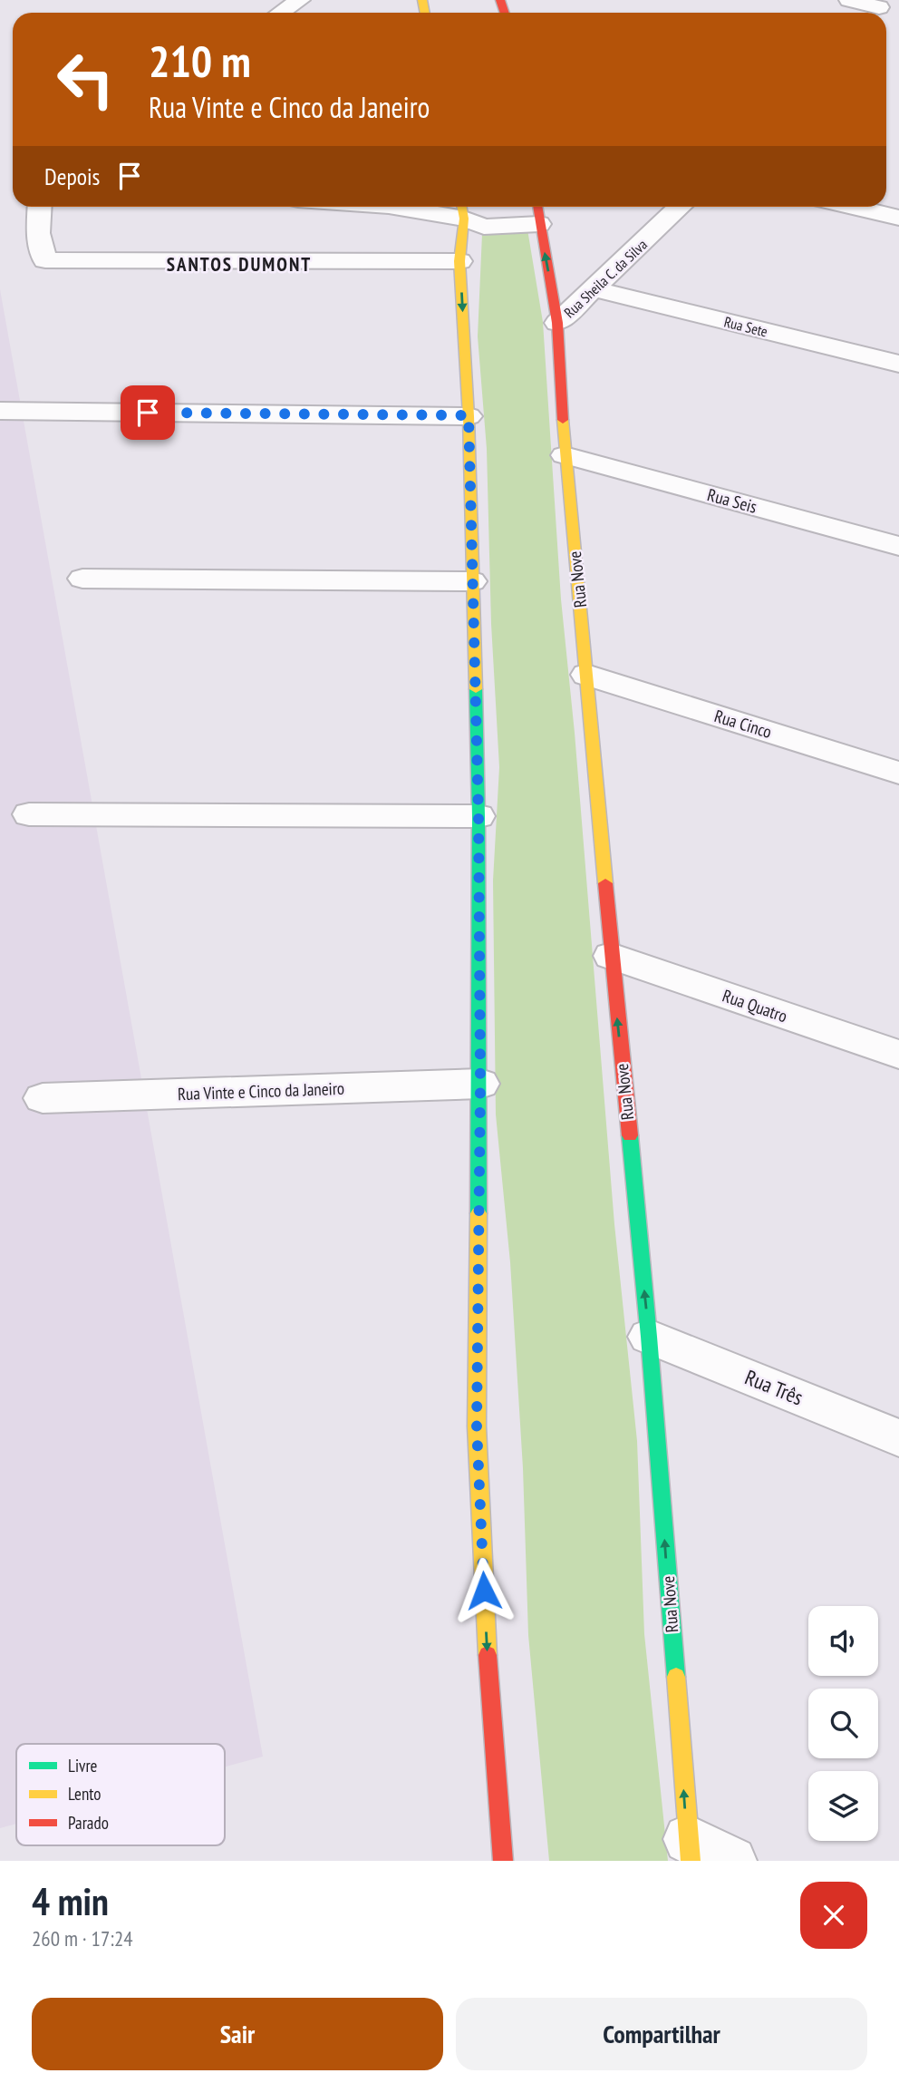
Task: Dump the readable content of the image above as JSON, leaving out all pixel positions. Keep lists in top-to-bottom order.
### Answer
{
  "streets": {
    "street": [
      "Rua Sheila C. da Silva",
      "Rua Sete",
      "Rua Seis",
      "Rua Nove",
      "Rua Cinco",
      "Rua Quatro",
      "Rua Vinte e Cinco da Janeiro",
      "Rua Três"
    ]
  },
  "crossings": [
    ["Rua Sheila C. da Silva", "Rua Sete"],
    ["Rua Sheila C. da Silva", "Rua Nove"],
    ["Rua Seis", "Rua Nove"],
    ["Rua Nove", "Rua Cinco"],
    ["Rua Nove", "Rua Quatro"],
    ["Rua Nove", "Rua Três"]
  ],
  "one_way": ["Rua Nove"],
  "districts": ["SANTOS DUMONT"],
  "legend": ["Livre", "Lento", "Parado"],
  "page": {
    "turn": ["210 m", "Rua Vinte e Cinco da Janeiro"],
    "then": "Depois",
    "heading": ["4 min", "260 m · 17:24"],
    "buttons": ["Sair", "Compartilhar"]
  }
}
